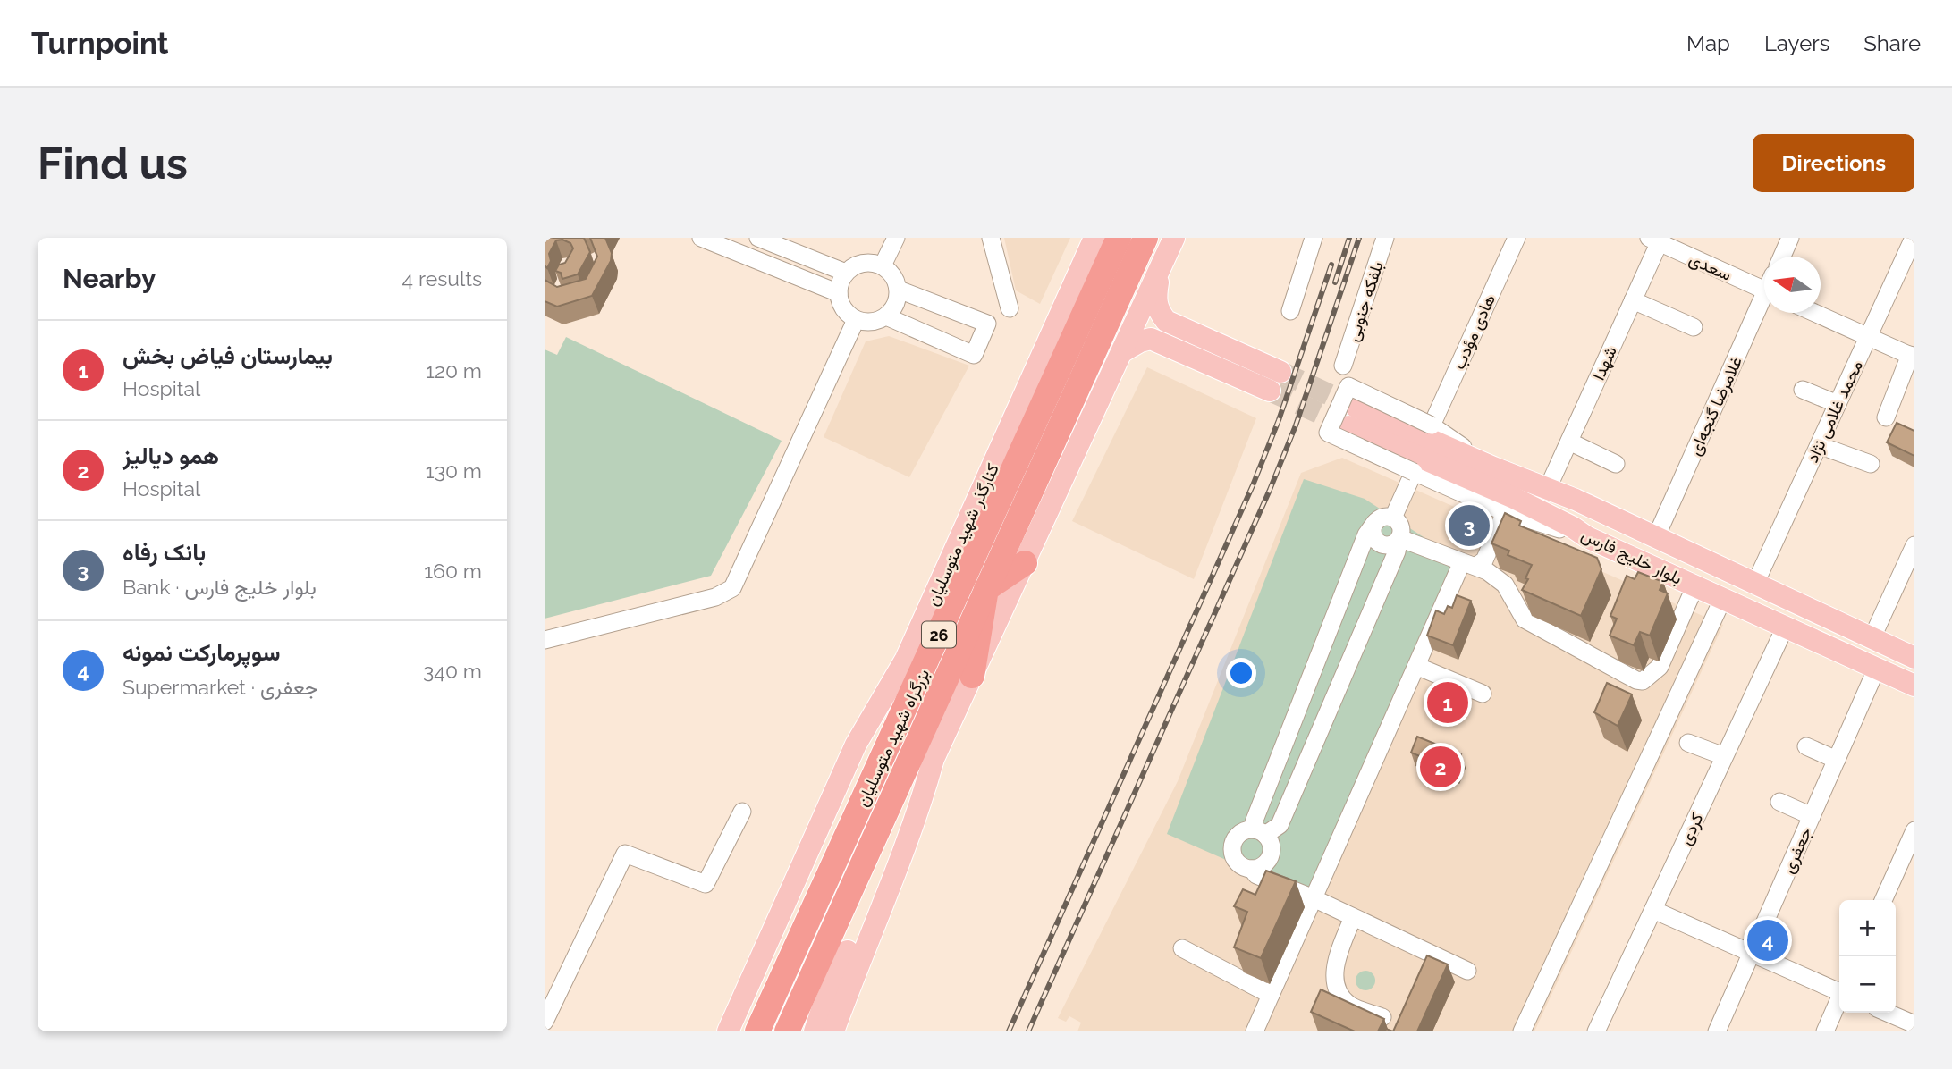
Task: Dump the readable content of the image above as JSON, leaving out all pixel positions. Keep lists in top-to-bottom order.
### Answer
{
  "streets": {
    "highway": ["26", "بزرگراه شهید متوسلیان"],
    "main road": ["کنارگذر شهید متوسلیان", "بلوار خلیج فارس"],
    "street": [
      "سعدی",
      "بلفکه جنوبی",
      "هادی مؤدب",
      "شهدا",
      "غلامرضا گنجه‌ای",
      "محمد غلامی نژاد",
      "کردی",
      "جعفری"
    ]
  },
  "crossings": [
    ["سعدی", "شهدا"],
    ["شهدا", "بلوار خلیج فارس"],
    ["غلامرضا گنجه‌ای", "بلوار خلیج فارس"],
    ["محمد غلامی نژاد", "بلوار خلیج فارس"],
    ["بلوار خلیج فارس", "کردی"],
    ["بلوار خلیج فارس", "جعفری"]
  ],
  "north": "left",
  "page": {
    "header": "Turnpoint",
    "nav": ["Map", "Layers", "Share"],
    "buttons": "Directions",
    "title": "Find us",
    "heading": ["Nearby", "4 results"],
    "list": [
      {
        "mark": "1",
        "name": "بیمارستان فیاض بخش",
        "note": "Hospital",
        "value": "120 m"
      },
      {
        "mark": "2",
        "name": "همو دیالیز",
        "note": "Hospital",
        "value": "130 m"
      },
      {
        "mark": "3",
        "name": "بانک رفاه",
        "note": "Bank · بلوار خلیج فارس",
        "value": "160 m"
      },
      {
        "mark": "4",
        "name": "سوپرمارکت نمونه",
        "note": "Supermarket · جعفری",
        "value": "340 m"
      }
    ],
    "pins": [
      "3",
      "1",
      "2",
      "4"
    ],
    "map_buttons": ["+", "−"]
  }
}
